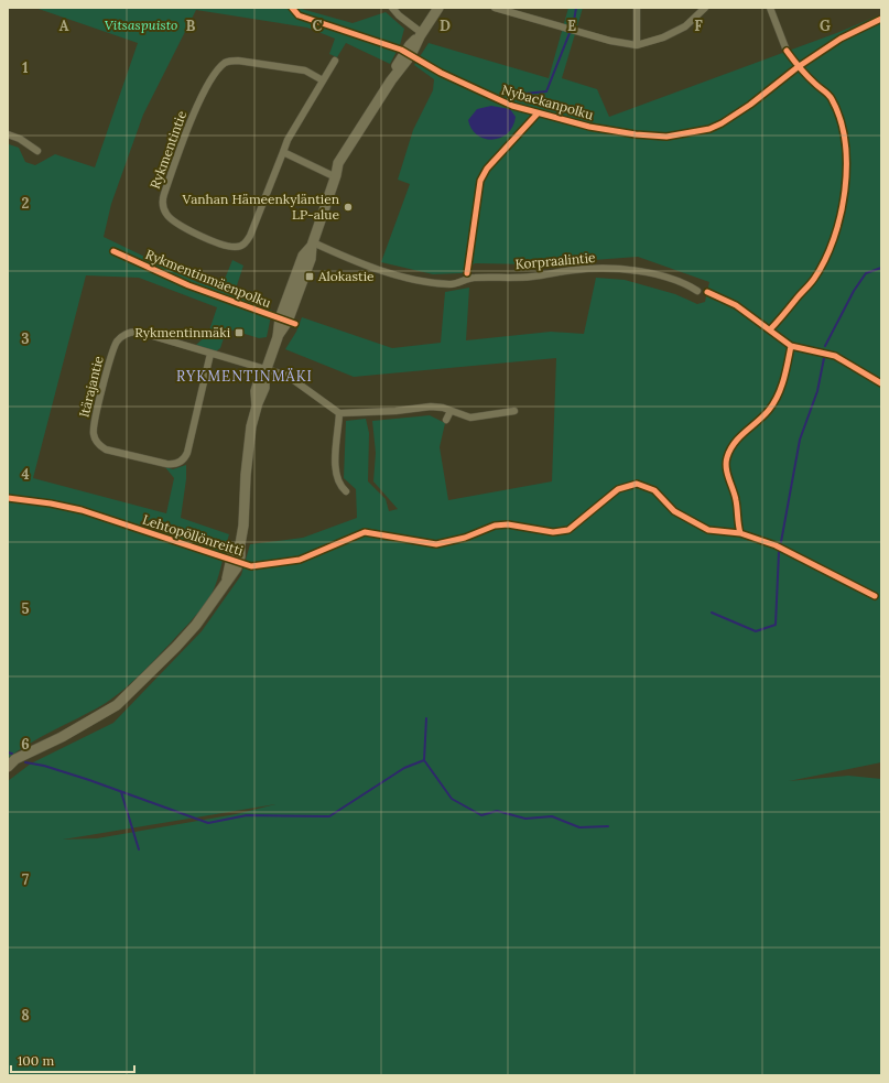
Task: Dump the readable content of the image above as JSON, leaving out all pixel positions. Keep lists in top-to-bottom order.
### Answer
{
  "streets": {
    "street": ["Rykmentintie", "Korpraalintie", "Itärajantie"],
    "cycle path": ["Nybackanpolku", "Rykmentinmäenpolku", "Lehtopöllönreitti"]
  },
  "districts": ["RYKMENTINMÄKI"],
  "parks": ["Vitsaspuisto"],
  "places": {
    "other": ["Vanhan Hämeenkyläntien LP-alue"],
    "transit": ["Alokastie", "Rykmentinmäki"]
  },
  "scale_bar": "100 m",
  "grid": {
    "columns": [
      "A",
      "B",
      "C",
      "D",
      "E",
      "F",
      "G"
    ],
    "rows": [
      "1",
      "2",
      "3",
      "4",
      "5",
      "6",
      "7",
      "8"
    ]
  }
}
